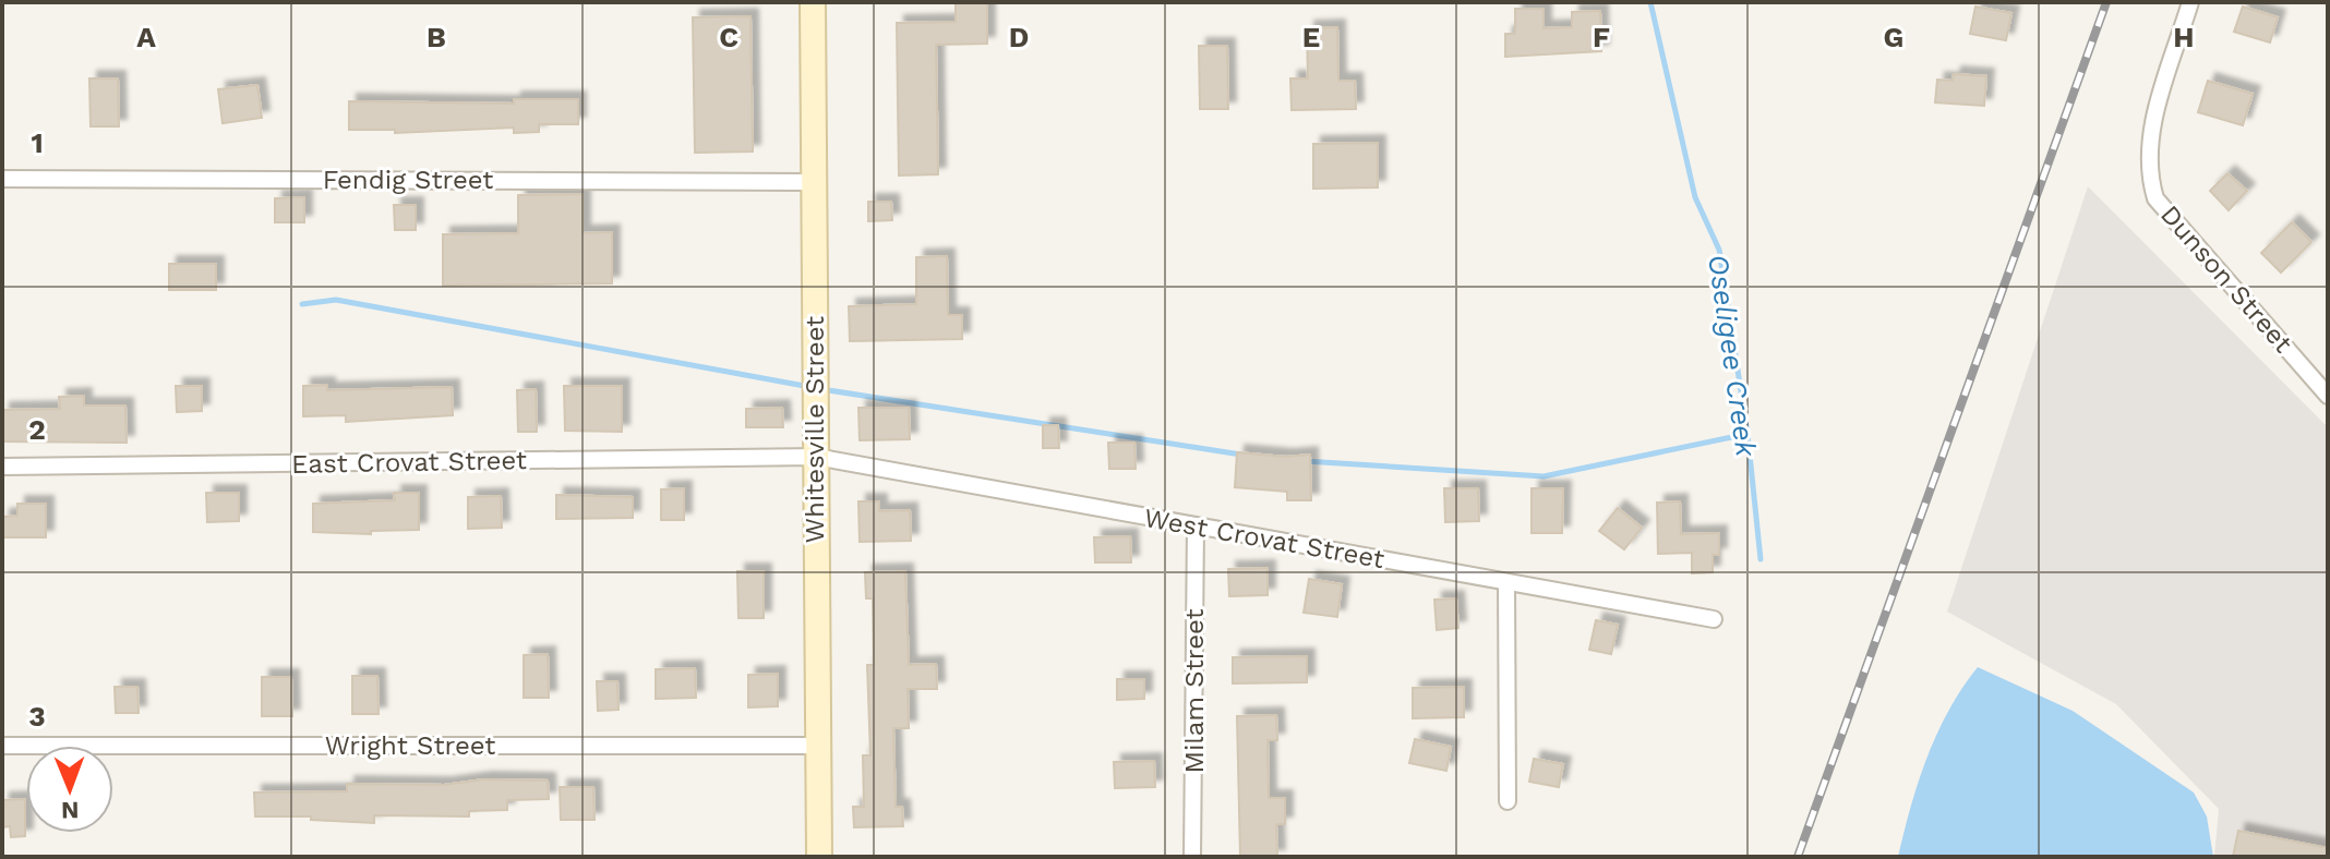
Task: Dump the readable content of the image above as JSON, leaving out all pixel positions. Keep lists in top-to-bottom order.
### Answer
{
  "streets": {
    "main road": ["Whitesville Street"],
    "street": [
      "Fendig Street",
      "Dunson Street",
      "East Crovat Street",
      "West Crovat Street",
      "Milam Street",
      "Wright Street"
    ]
  },
  "crossings": [
    ["Fendig Street", "Whitesville Street"],
    ["Whitesville Street", "East Crovat Street"],
    ["Whitesville Street", "West Crovat Street"],
    ["Whitesville Street", "Wright Street"],
    ["East Crovat Street", "West Crovat Street"],
    ["West Crovat Street", "Milam Street"]
  ],
  "water": ["Oseligee Creek"],
  "north": "bottom",
  "grid": {
    "columns": [
      "A",
      "B",
      "C",
      "D",
      "E",
      "F",
      "G",
      "H"
    ],
    "rows": ["1", "2", "3"]
  }
}
